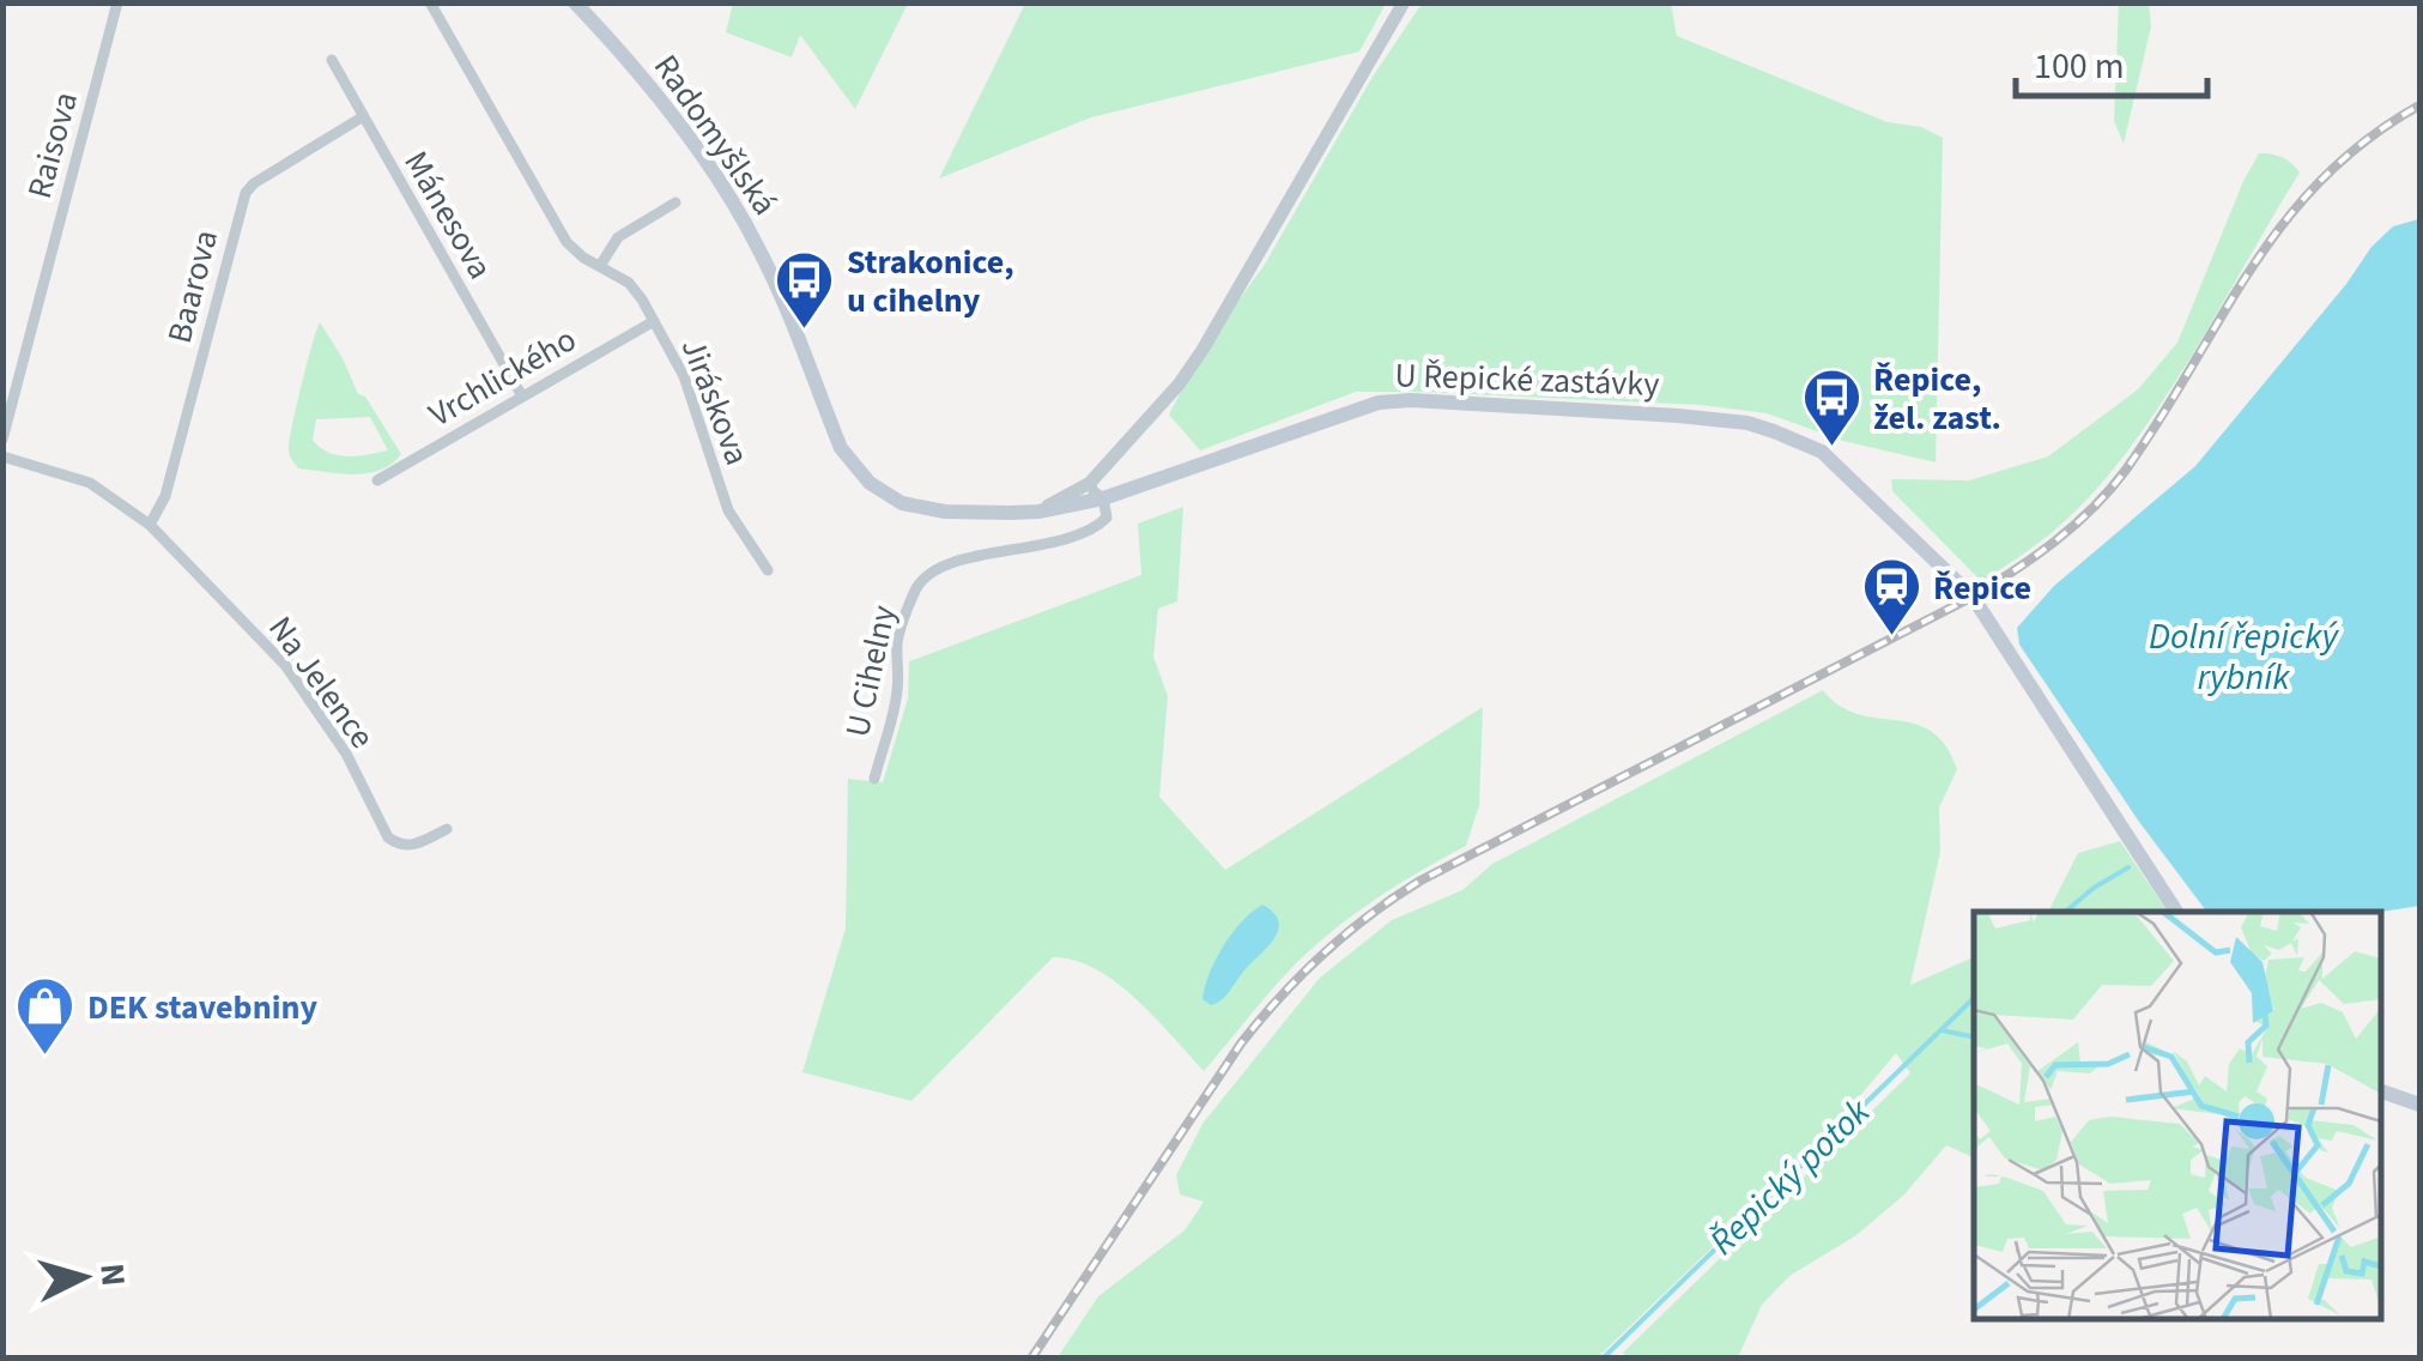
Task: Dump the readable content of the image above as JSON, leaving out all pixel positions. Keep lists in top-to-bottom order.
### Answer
{
  "streets": {
    "main road": ["Radomyšlská", "U Řepické zastávky"],
    "street": [
      "Raisova",
      "Mánesova",
      "Baarova",
      "Vrchlického",
      "Jiráskova",
      "U Cihelny",
      "Na Jelence"
    ]
  },
  "crossings": [
    ["Radomyšlská", "U Řepické zastávky"],
    ["Radomyšlská", "U Cihelny"],
    ["Mánesova", "Baarova"],
    ["Mánesova", "Vrchlického"],
    ["Baarova", "Na Jelence"],
    ["Vrchlického", "Jiráskova"],
    ["U Řepické zastávky", "U Cihelny"]
  ],
  "water": ["Dolní řepický rybník", "Řepický potok"],
  "places": {
    "bus stop": ["Strakonice, u cihelny", "Řepice, žel. zast."],
    "station": ["Řepice"],
    "shop": ["DEK stavebniny"]
  },
  "scale_bar": "100 m",
  "north": "right"
}
